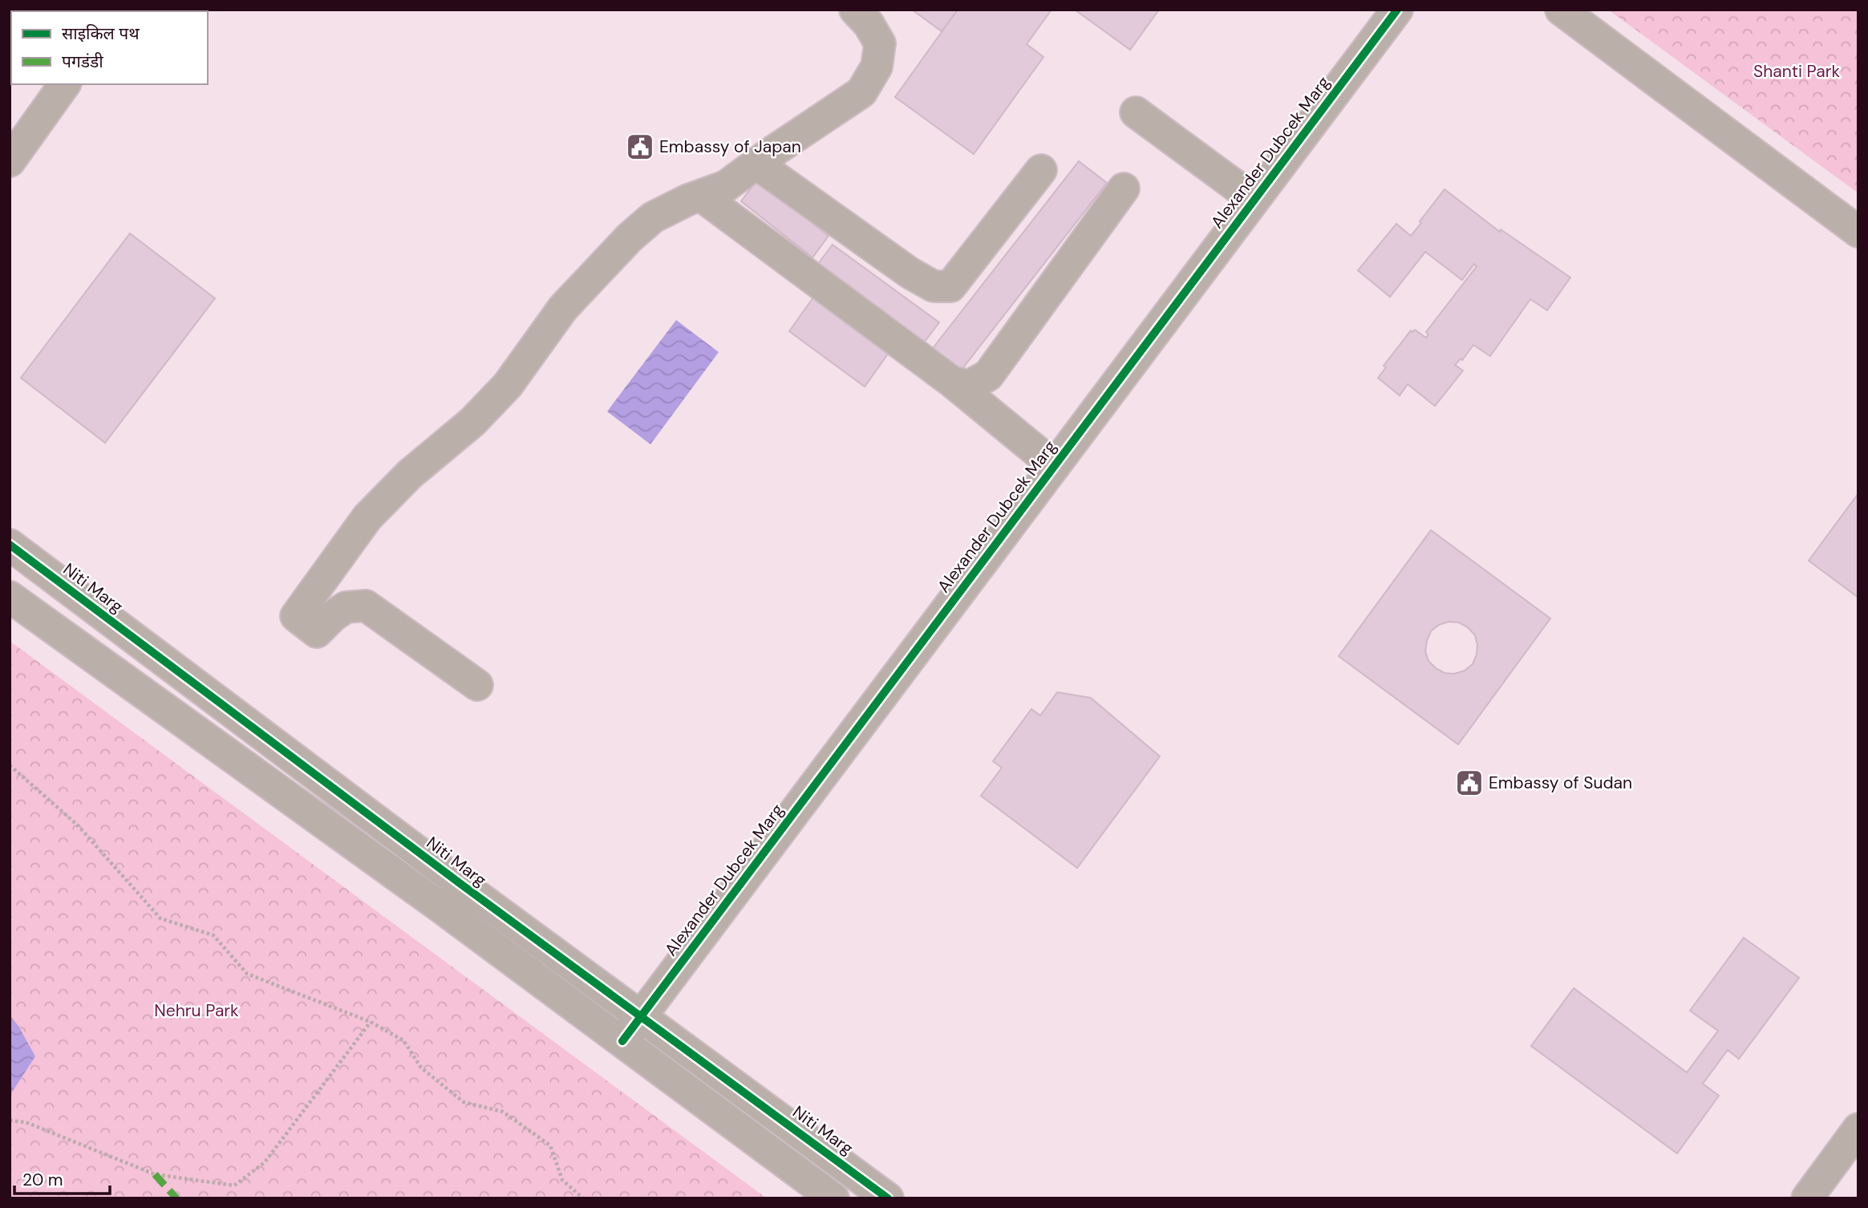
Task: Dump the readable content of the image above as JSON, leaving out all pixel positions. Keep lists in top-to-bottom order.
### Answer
{
  "streets": {
    "street": ["Alexander Dubcek Marg", "Niti Marg"]
  },
  "crossings": [
    ["Alexander Dubcek Marg", "Niti Marg"]
  ],
  "parks": ["Shanti Park", "Nehru Park"],
  "places": {
    "public building": ["Embassy of Japan", "Embassy of Sudan"]
  },
  "legend": ["साइकिल पथ", "पगडंडी"],
  "scale_bar": "20 m"
}
